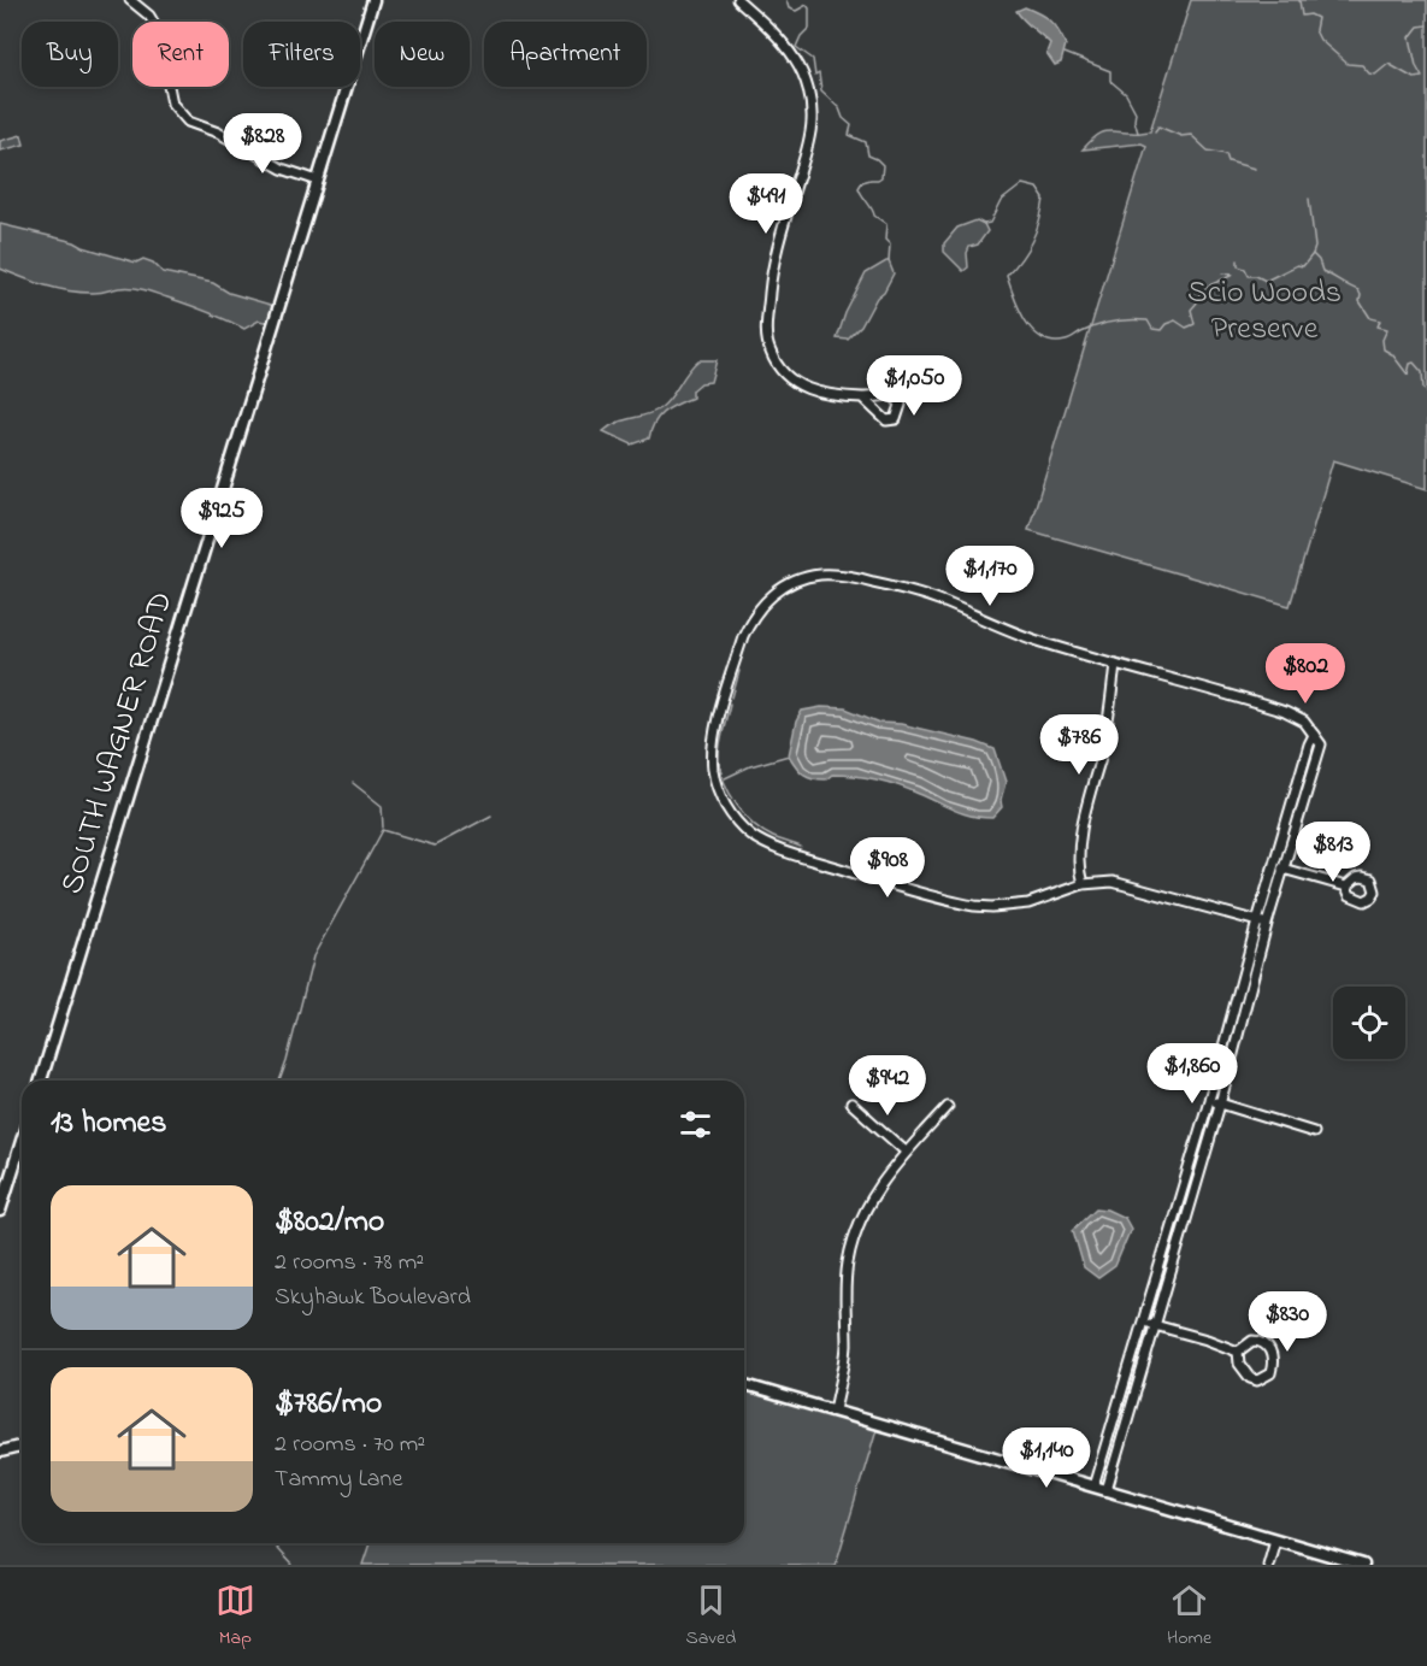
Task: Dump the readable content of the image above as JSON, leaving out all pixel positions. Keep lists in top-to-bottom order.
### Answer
{
  "streets": {
    "main road": ["SOUTH WAGNER ROAD"]
  },
  "parks": ["Scio Woods Preserve"],
  "page": {
    "chip": [
      "Buy",
      "Rent",
      "Filters",
      "New",
      "Apartment"
    ],
    "price": [
      "$828",
      "$491",
      "$1,050",
      "$925",
      "$1,170",
      "$802",
      "$786",
      "$813",
      "$908",
      "$1,860",
      "$942",
      "$830",
      "$1,140"
    ],
    "heading": "13 homes",
    "list": [
      {
        "name": "$802/mo",
        "note": "2 rooms · 78 m² · Skyhawk Boulevard"
      },
      {
        "name": "$786/mo",
        "note": "2 rooms · 70 m² · Tammy Lane"
      }
    ],
    "tabs": ["Map", "Saved", "Home"]
  }
}
